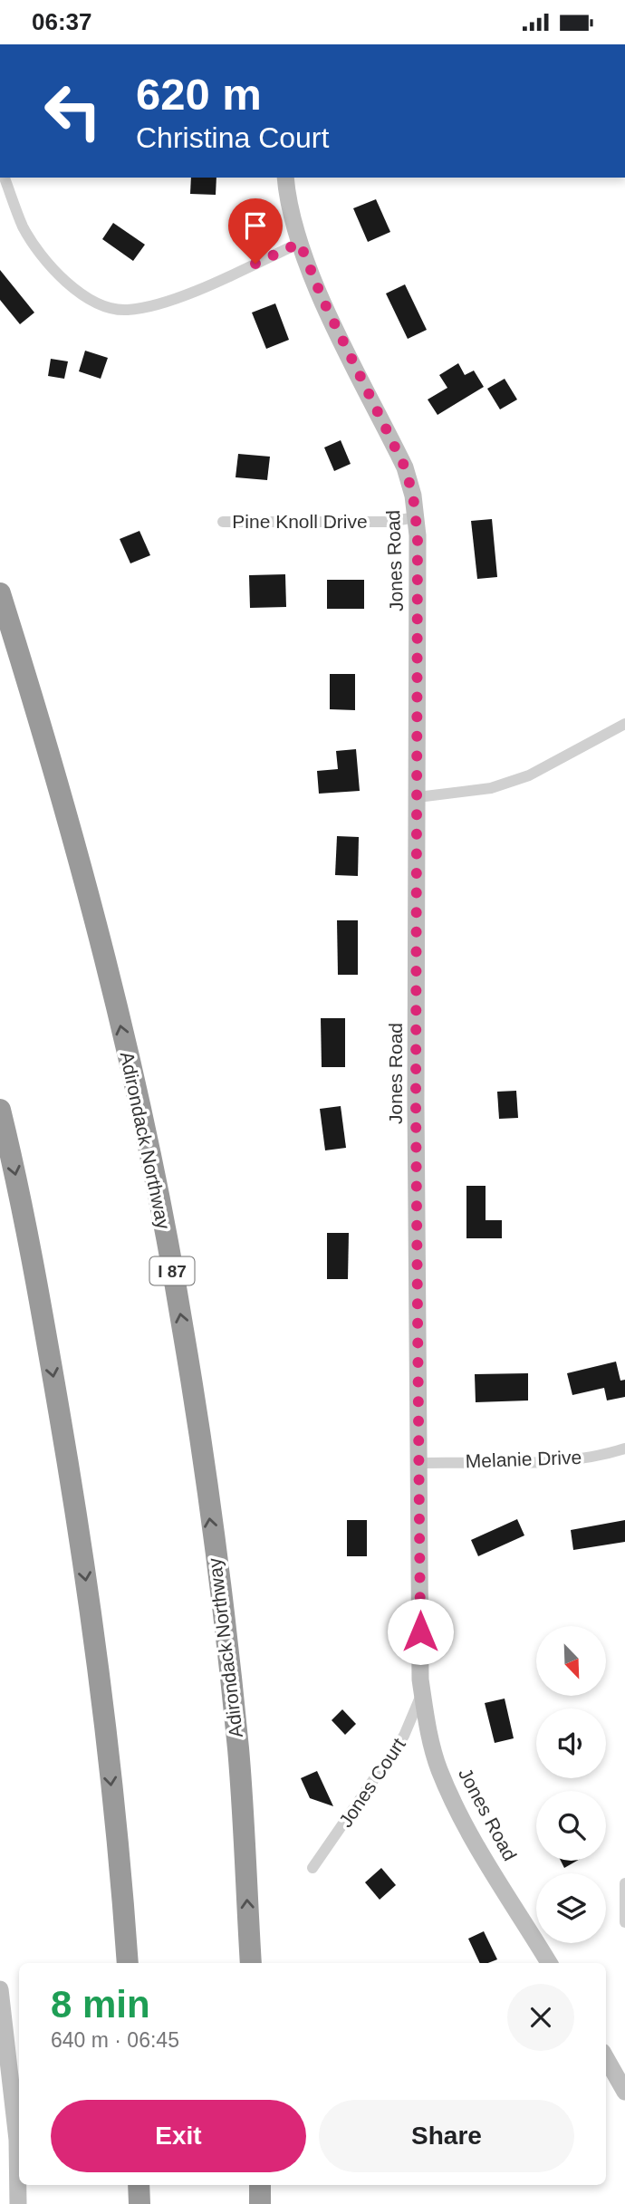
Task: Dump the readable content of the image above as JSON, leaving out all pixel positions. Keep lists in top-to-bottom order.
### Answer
{
  "streets": {
    "highway": ["Adirondack Northway", "I 87"],
    "street": [
      "Pine Knoll Drive",
      "Jones Road",
      "Melanie Drive",
      "Jones Court"
    ]
  },
  "crossings": [
    ["Pine Knoll Drive", "Jones Road"],
    ["Jones Road", "Melanie Drive"],
    ["Jones Road", "Jones Court"]
  ],
  "north": "bottom right",
  "page": {
    "status": "06:37",
    "turn": ["620 m", "Christina Court"],
    "heading": ["8 min", "640 m · 06:45"],
    "buttons": ["Exit", "Share"]
  }
}
